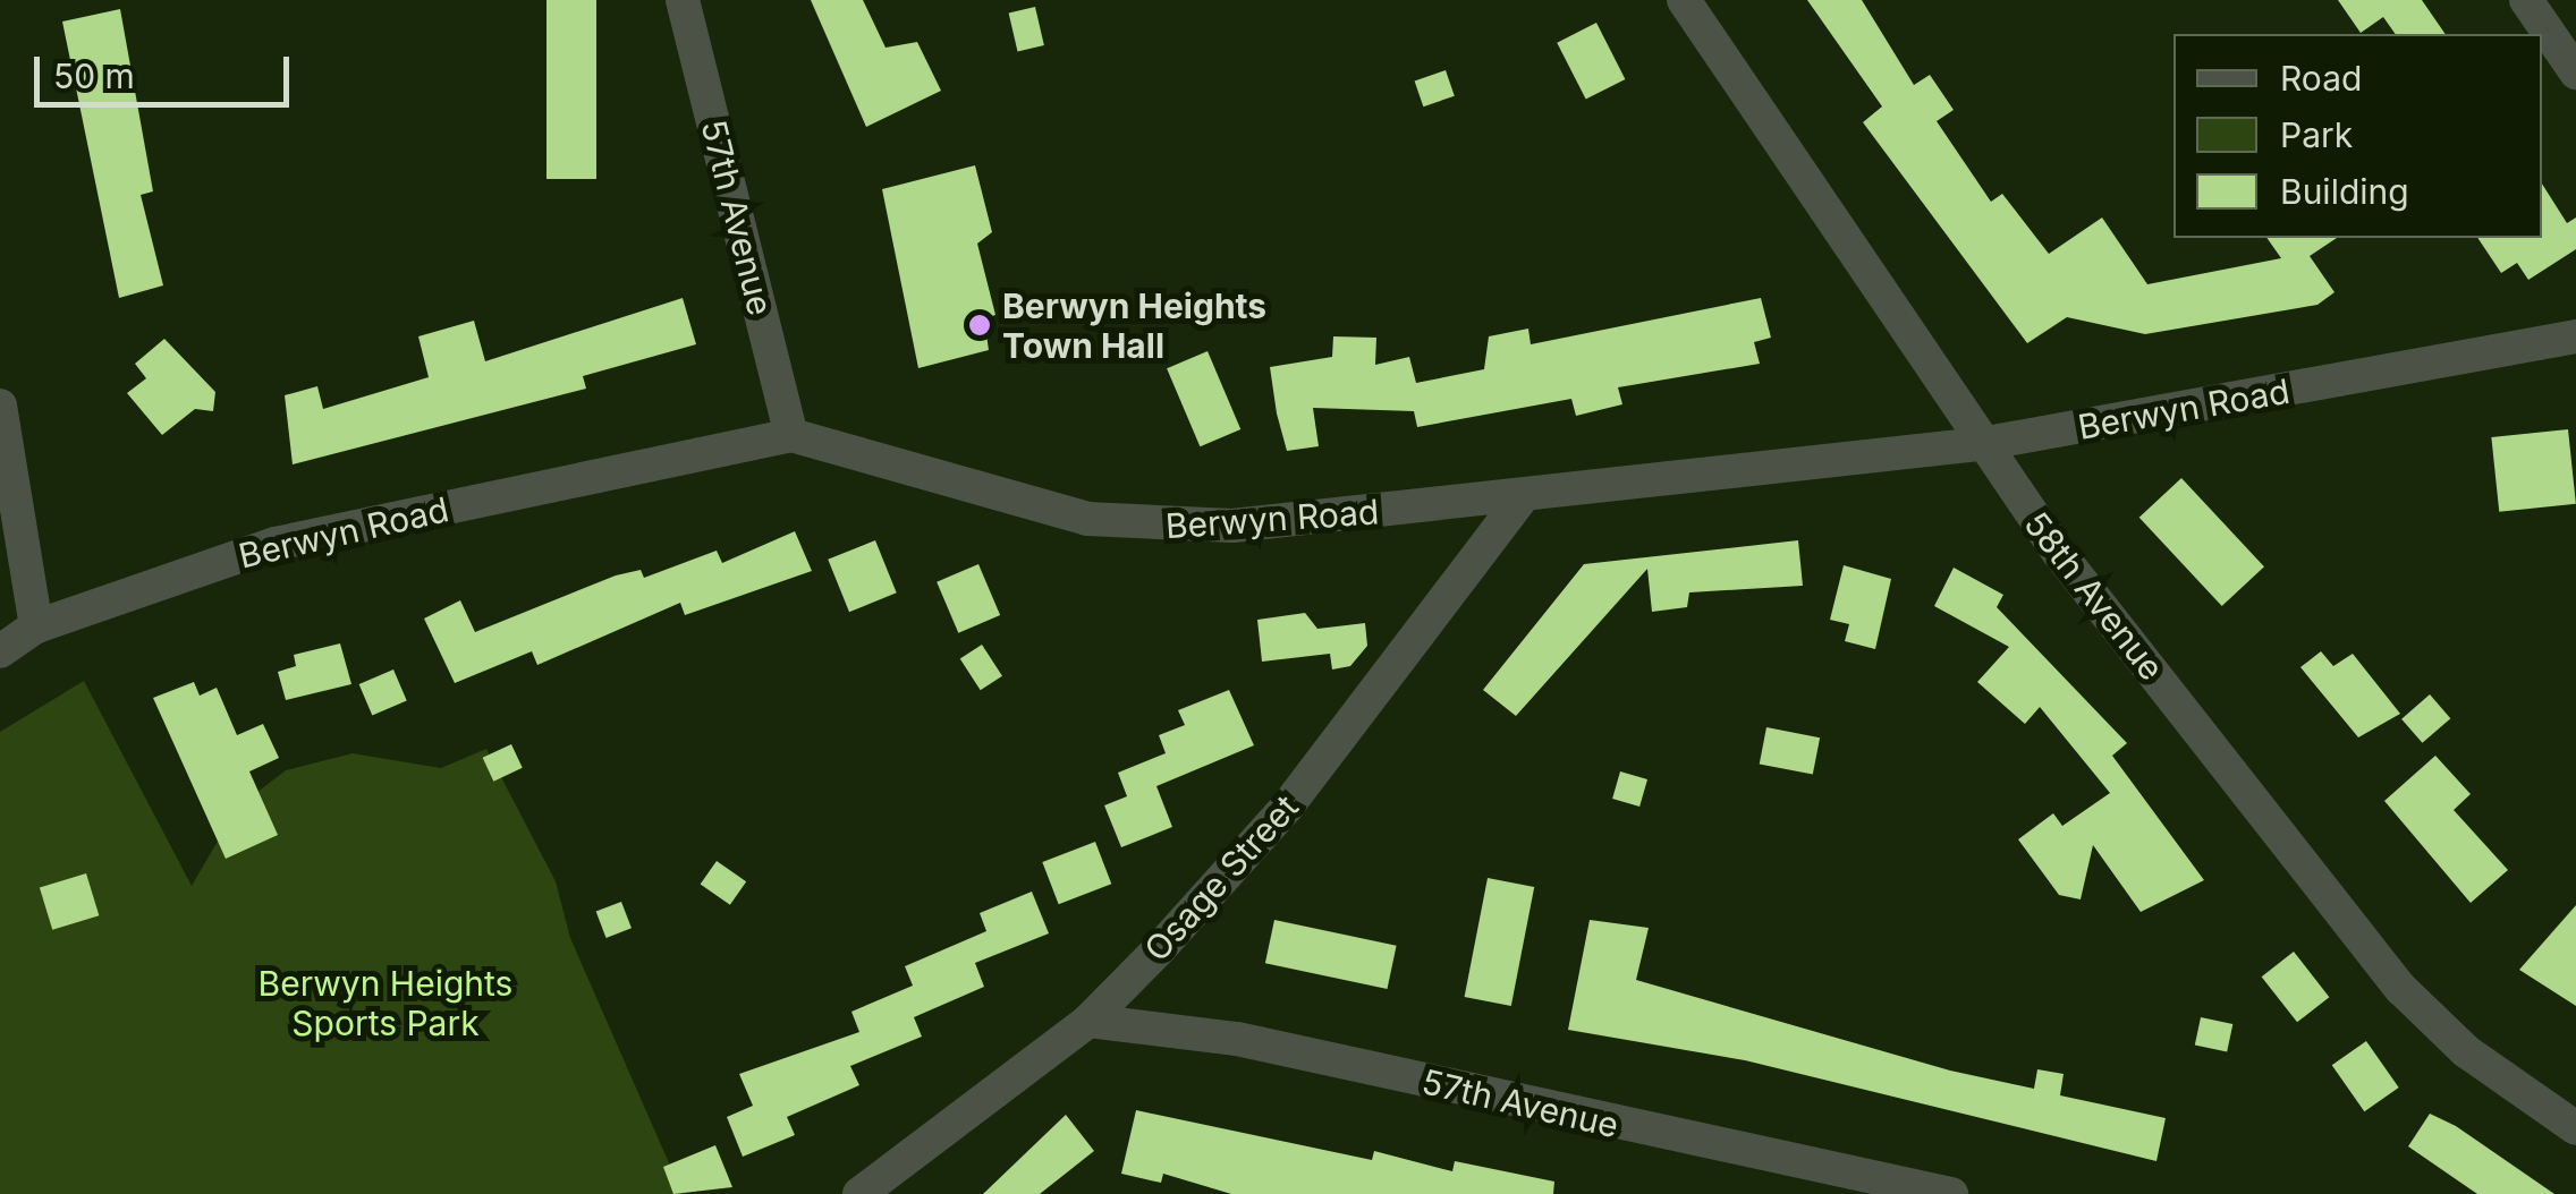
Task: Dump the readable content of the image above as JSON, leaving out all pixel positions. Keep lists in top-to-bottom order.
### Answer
{
  "streets": {
    "street": [
      "57th Avenue",
      "Berwyn Road",
      "58th Avenue",
      "Osage Street"
    ]
  },
  "crossings": [
    ["57th Avenue", "Berwyn Road"],
    ["57th Avenue", "Osage Street"],
    ["Berwyn Road", "58th Avenue"],
    ["Berwyn Road", "Osage Street"]
  ],
  "parks": ["Berwyn Heights Sports Park"],
  "places": ["Berwyn Heights Town Hall"],
  "legend": ["Road", "Park", "Building"],
  "scale_bar": "50 m"
}
